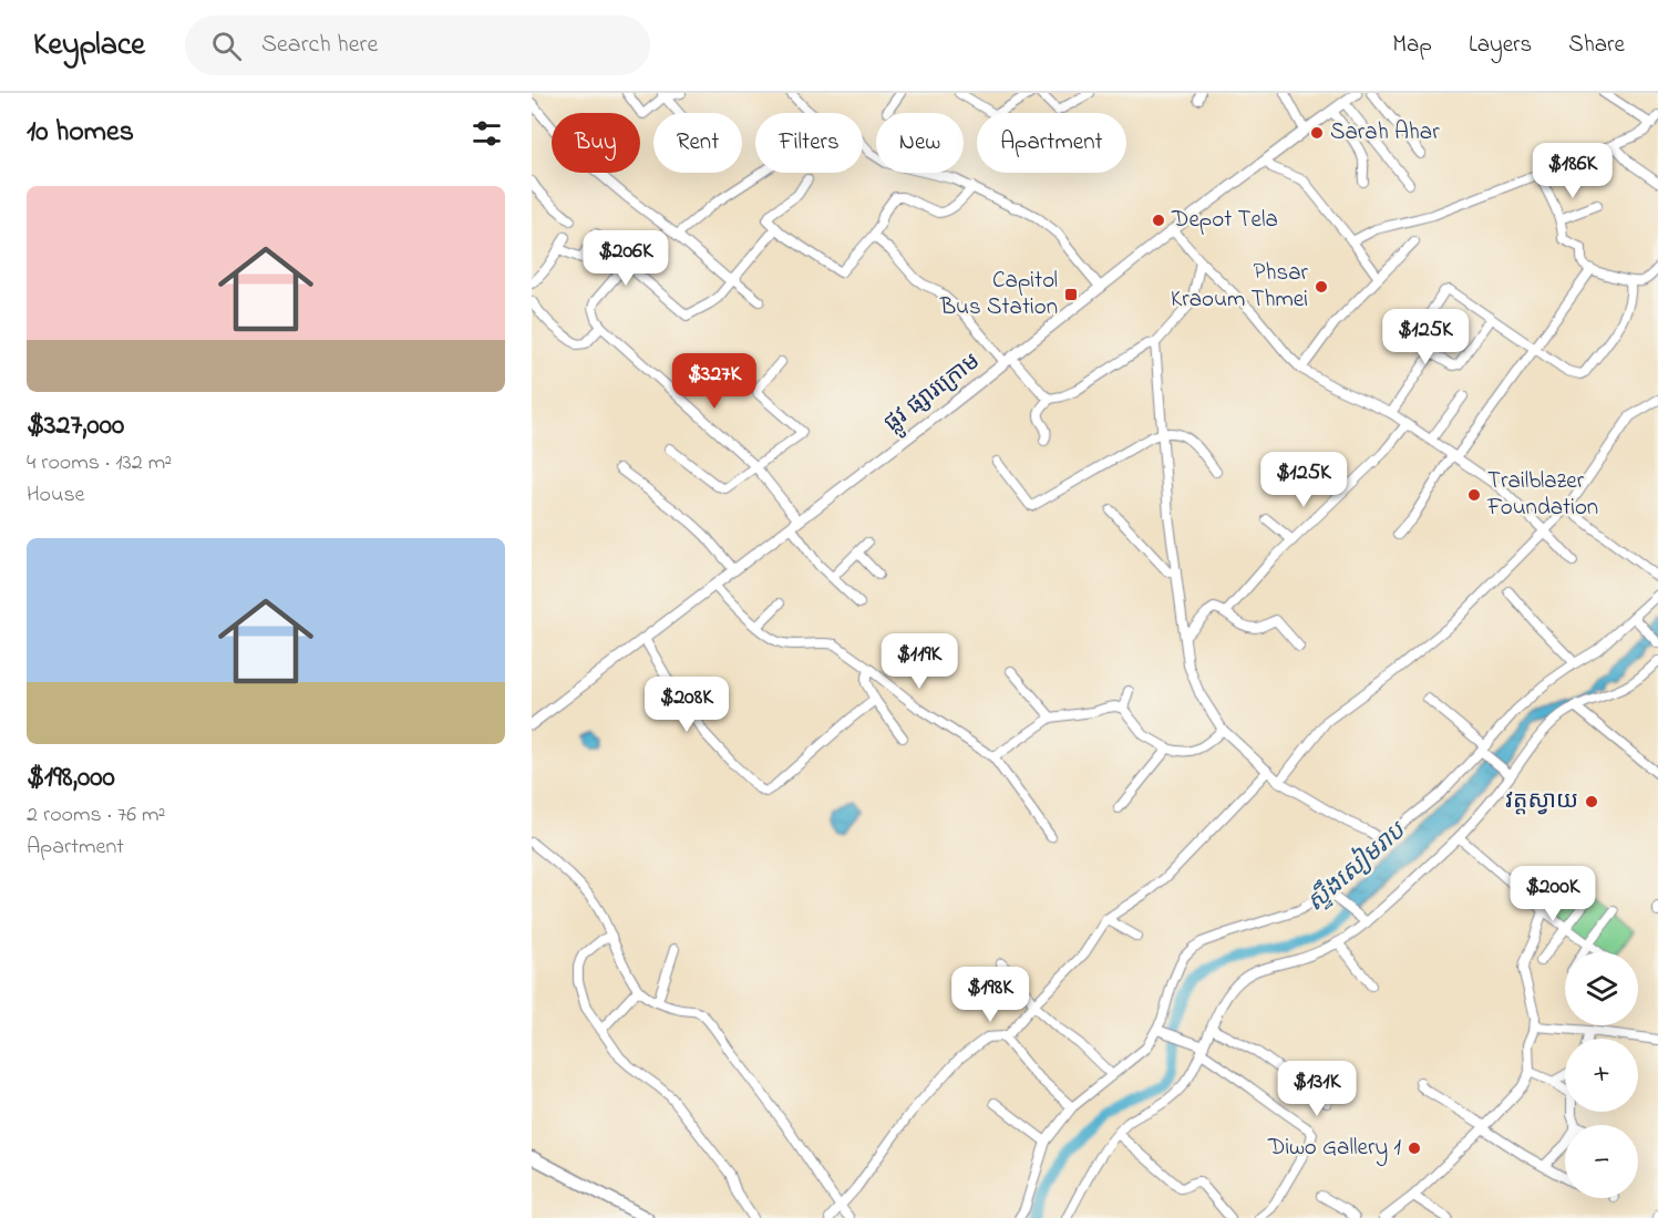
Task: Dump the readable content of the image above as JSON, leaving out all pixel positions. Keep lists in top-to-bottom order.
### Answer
{
  "streets": {
    "main road": ["ផ្លូវ ផ្សារក្រោម"]
  },
  "water": ["ស្ទឹងសៀមរាប"],
  "places": {
    "other": [
      "Sarah Ahar",
      "Depot Tela",
      "Phsar Kraoum Thmei",
      "Trailblazer Foundation",
      "វត្តស្វាយ",
      "Diwo Gallery 1"
    ],
    "transit": ["Capitol Bus Station"]
  },
  "page": {
    "header": "Keyplace",
    "search": "Search here",
    "nav": ["Map", "Layers", "Share"],
    "heading": "10 homes",
    "chip": [
      "Buy",
      "Rent",
      "Filters",
      "New",
      "Apartment"
    ],
    "price": [
      "$186K",
      "$206K",
      "$125K",
      "$327K",
      "$125K",
      "$119K",
      "$208K",
      "$200K",
      "$198K",
      "$131K"
    ],
    "list": [
      {
        "name": "$327,000",
        "note": "4 rooms · 132 m² · House"
      },
      {
        "name": "$198,000",
        "note": "2 rooms · 76 m² · Apartment"
      }
    ],
    "map_buttons": ["+", "−"]
  }
}
